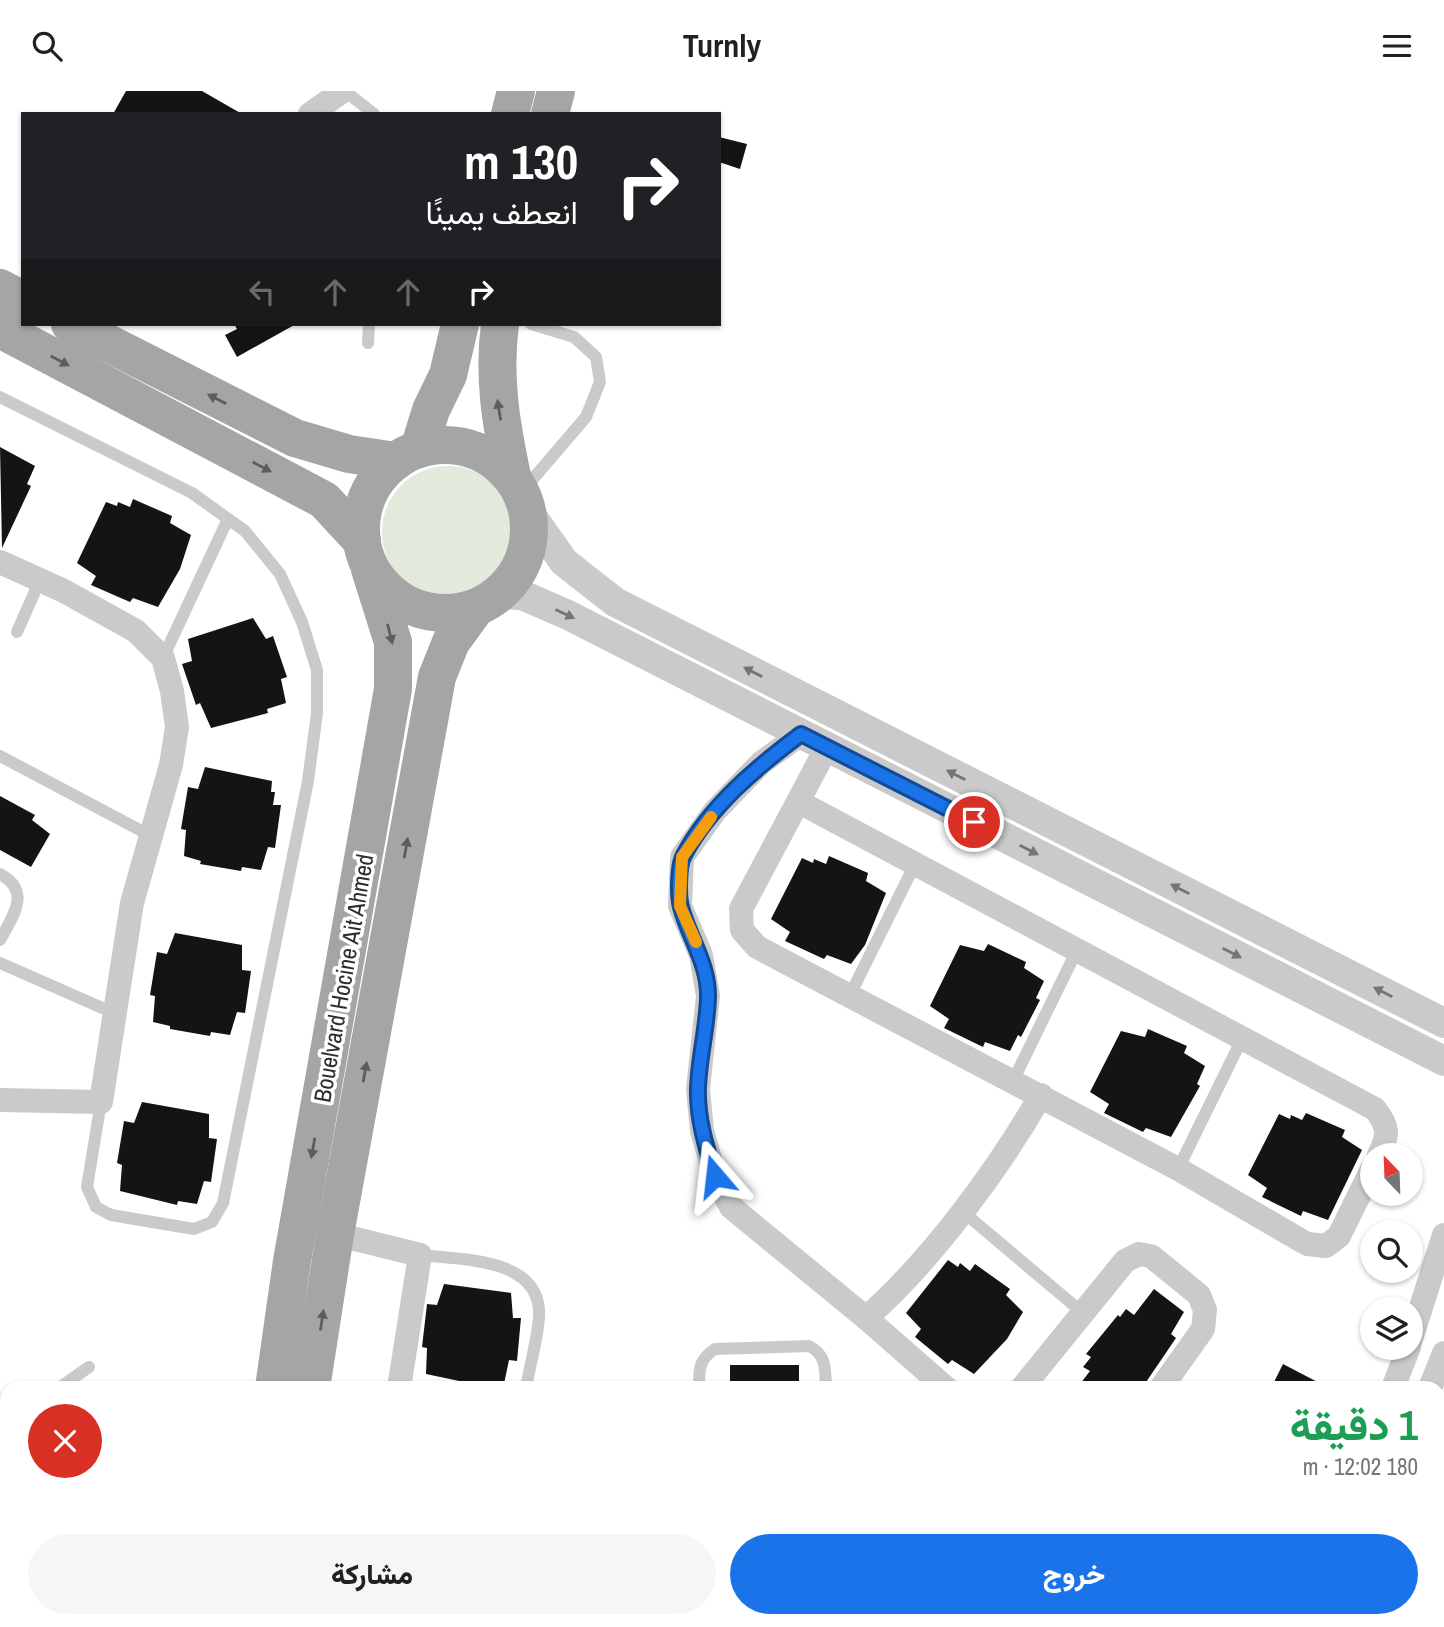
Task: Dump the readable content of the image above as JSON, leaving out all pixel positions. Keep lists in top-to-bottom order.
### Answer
{
  "streets": {
    "main road": ["Bouelvard Hocine Ait Ahmed"]
  },
  "north": "top left",
  "page": {
    "header": "Turnly",
    "turn": ["130 m", "انعطف يمينًا"],
    "heading": ["1 دقيقة", "180 m · 12:02"],
    "buttons": ["خروج", "مشاركة"]
  }
}
